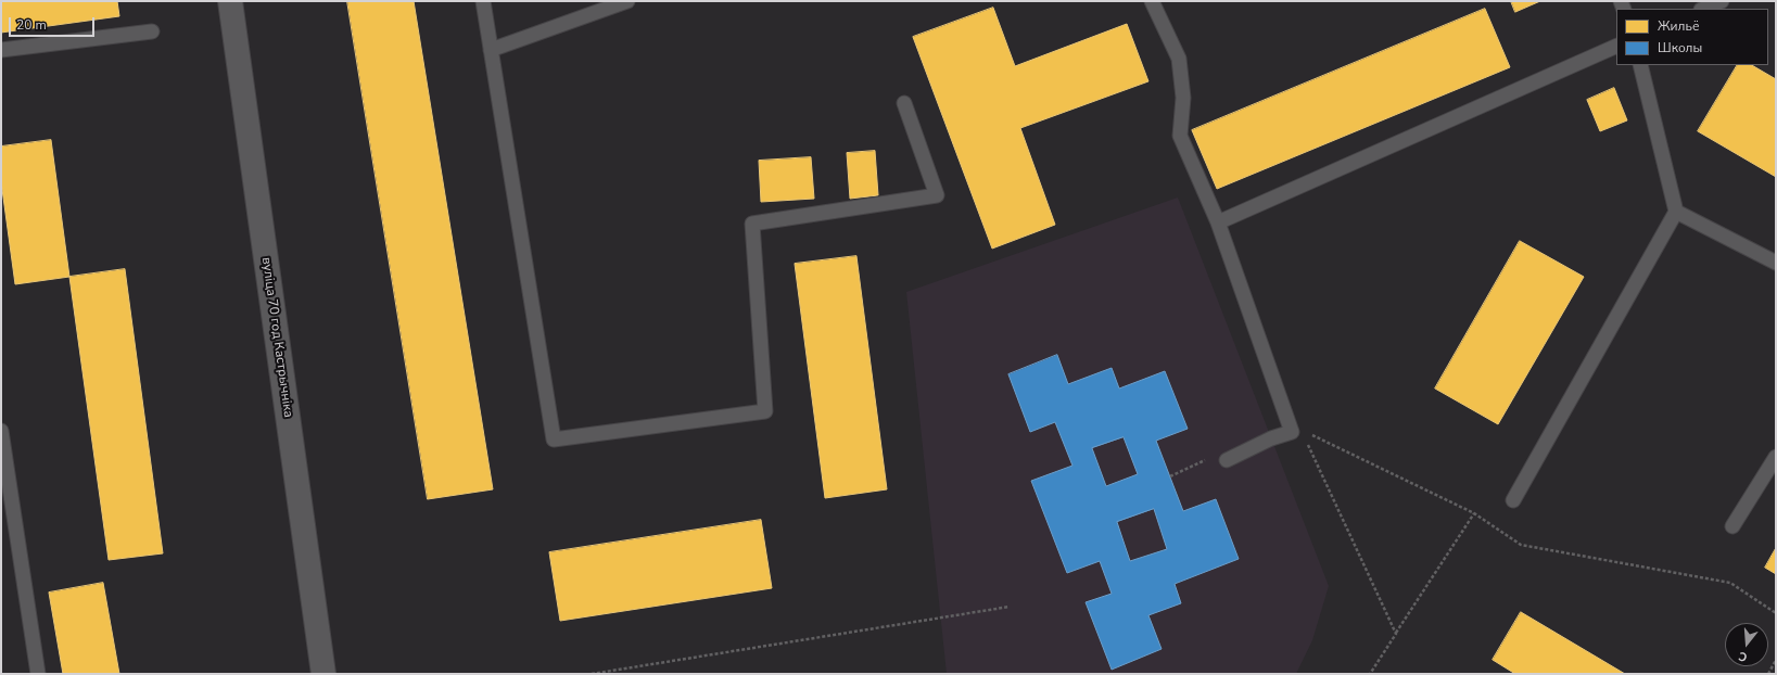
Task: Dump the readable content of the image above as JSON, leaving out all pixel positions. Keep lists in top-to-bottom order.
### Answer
{
  "streets": {
    "street": ["вуліца 70 год Кастрычніка"]
  },
  "legend": ["Жильё", "Школы"],
  "scale_bar": "20 m",
  "north": "bottom"
}
